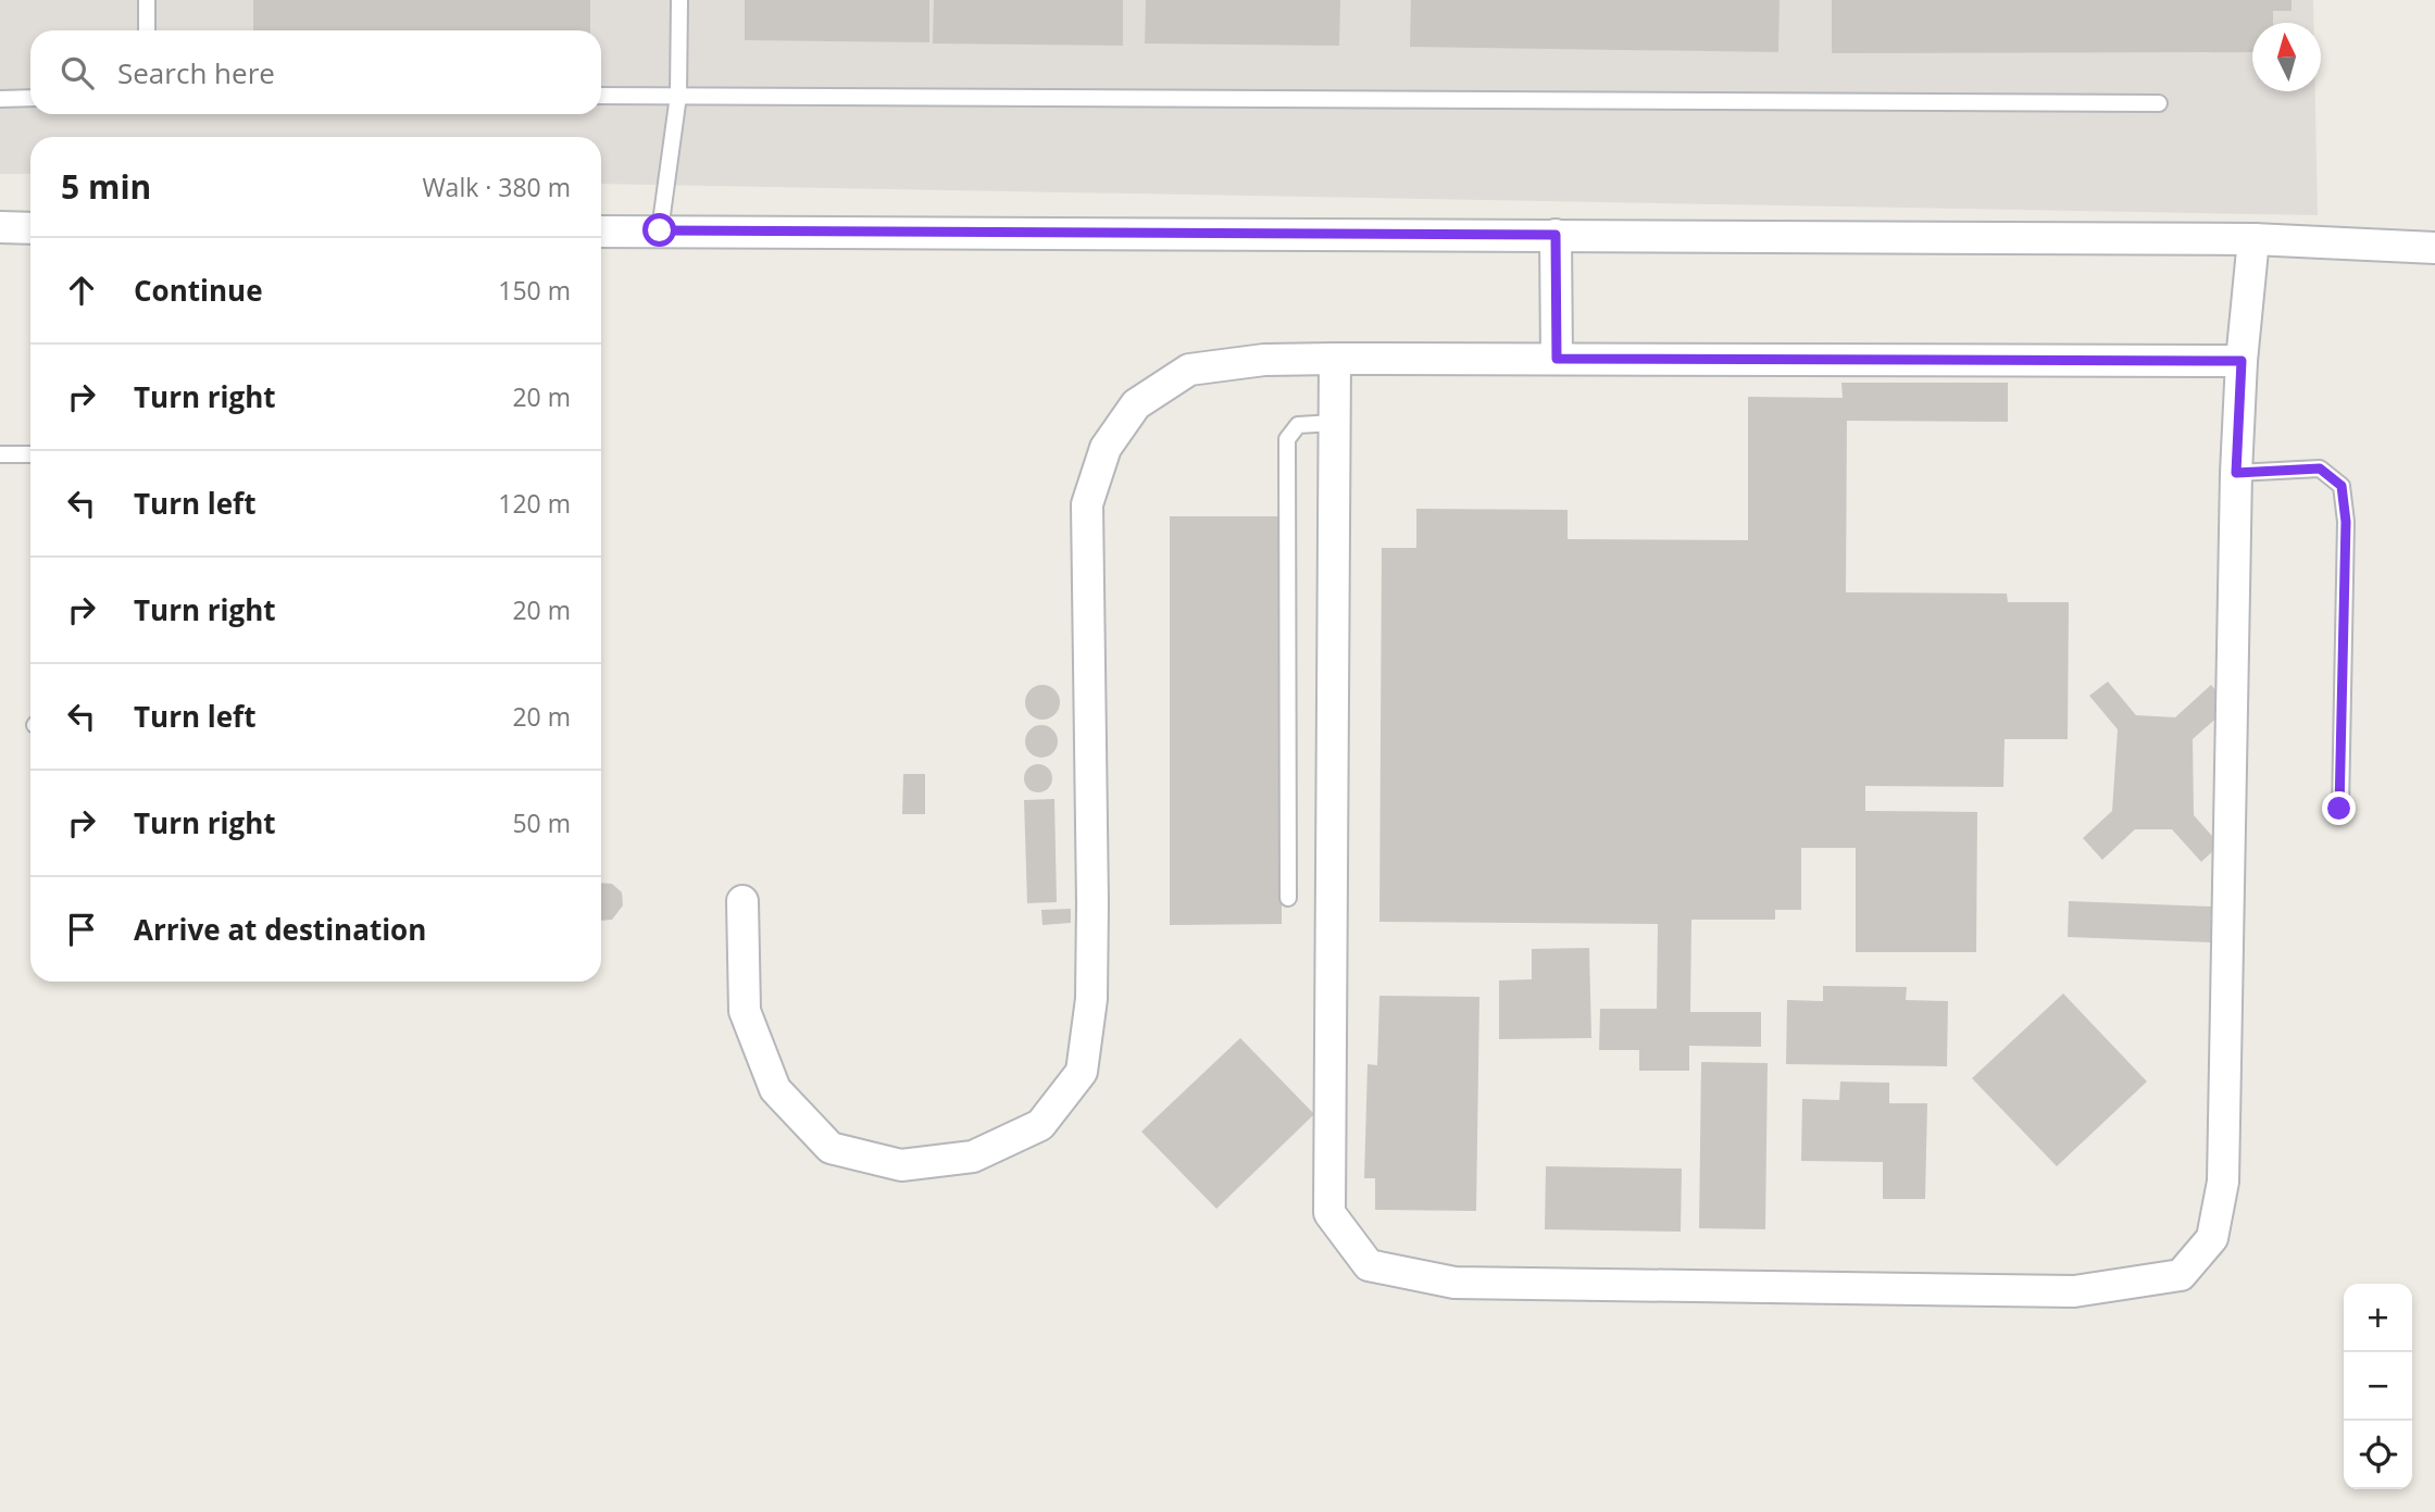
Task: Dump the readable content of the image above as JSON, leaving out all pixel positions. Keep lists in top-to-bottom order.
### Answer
{
  "north": "top",
  "page": {
    "search": "Search here",
    "heading": ["5 min", "Walk · 380 m"],
    "list": [
      ["Continue", "150 m"],
      ["Turn right", "20 m"],
      ["Turn left", "120 m"],
      ["Turn right", "20 m"],
      ["Turn left", "20 m"],
      ["Turn right", "50 m"],
      "Arrive at destination"
    ],
    "map_buttons": ["+", "−"]
  }
}
